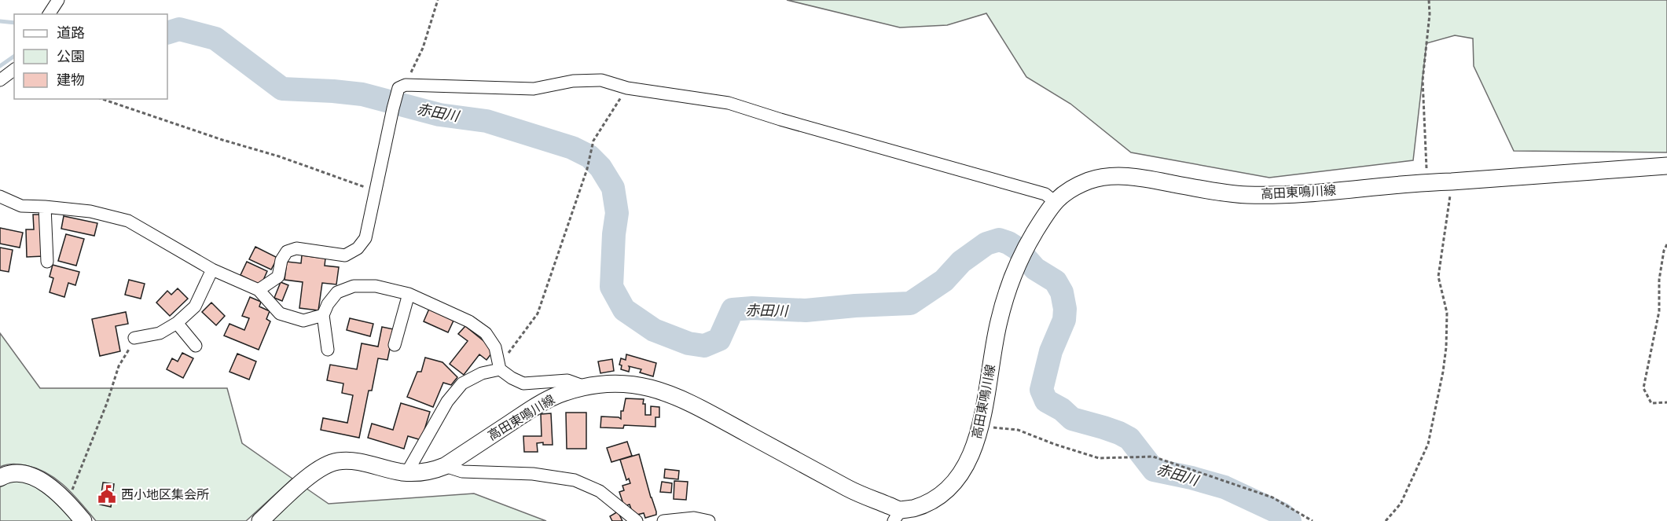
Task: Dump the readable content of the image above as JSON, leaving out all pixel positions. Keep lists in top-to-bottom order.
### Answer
{
  "streets": {
    "main road": ["高田東鳴川線"]
  },
  "water": ["赤田川"],
  "places": {
    "public building": ["西小地区集会所"]
  },
  "legend": ["道路", "公園", "建物"]
}
